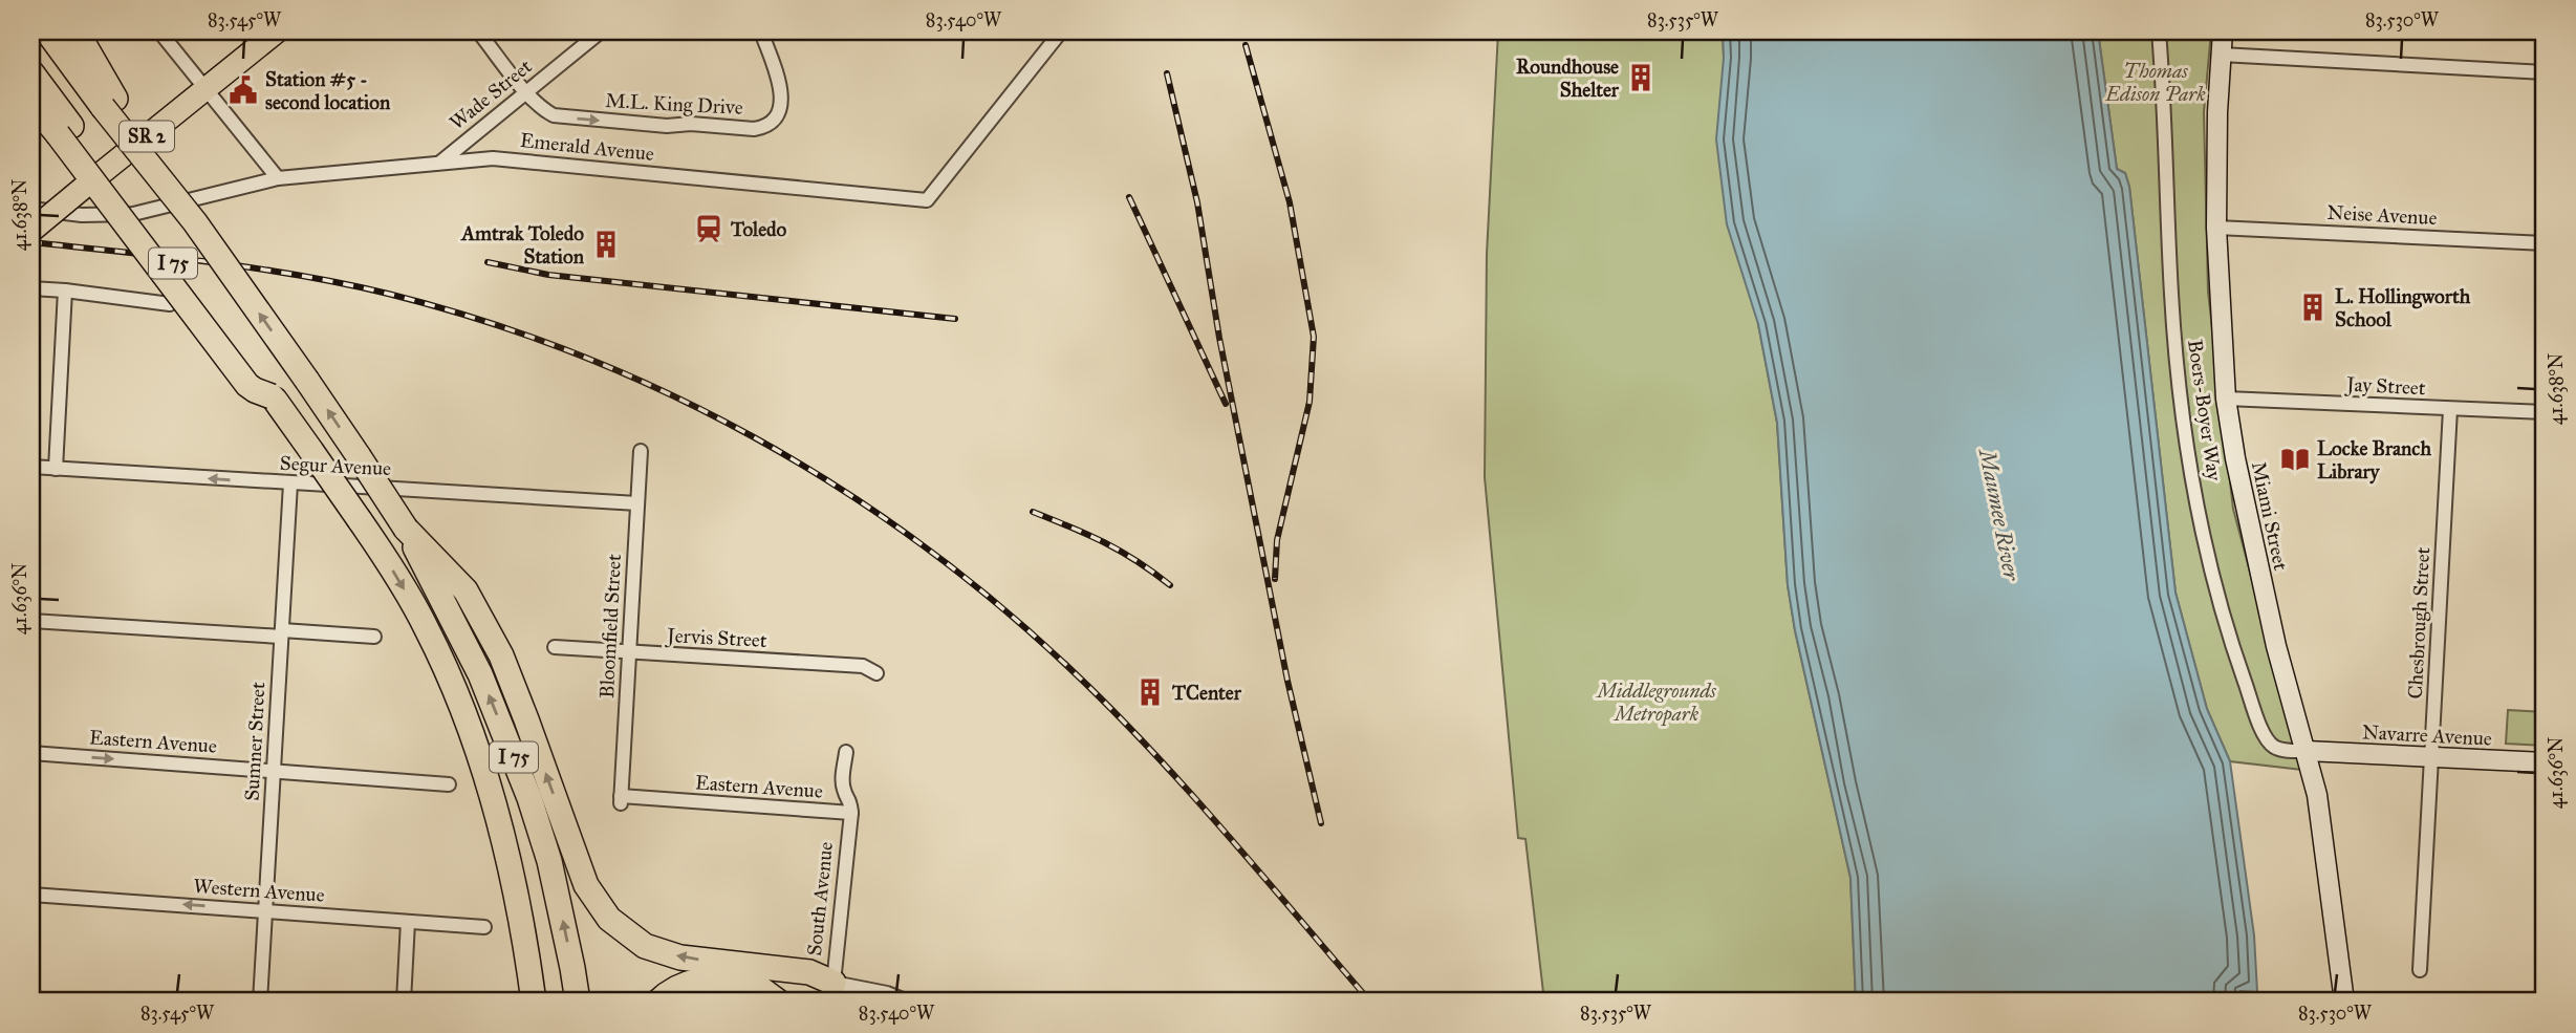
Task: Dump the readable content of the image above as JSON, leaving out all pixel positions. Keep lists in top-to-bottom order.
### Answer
{
  "streets": {
    "highway": ["I 75"],
    "main road": ["SR 2"],
    "street": [
      "Wade Street",
      "M.L. King Drive",
      "Emerald Avenue",
      "Neise Avenue",
      "Jay Street",
      "Boers-Boyer Way",
      "Segur Avenue",
      "Miami Street",
      "Chesbrough Street",
      "Bloomfield Street",
      "Jervis Street",
      "Navarre Avenue",
      "Eastern Avenue",
      "Sumner Street",
      "Western Avenue",
      "South Avenue"
    ]
  },
  "crossings": [
    ["Wade Street", "M.L. King Drive"],
    ["Wade Street", "Emerald Avenue"],
    ["Neise Avenue", "Miami Street"],
    ["Jay Street", "Miami Street"],
    ["Jay Street", "Chesbrough Street"],
    ["Boers-Boyer Way", "Miami Street"],
    ["Boers-Boyer Way", "Navarre Avenue"],
    ["Segur Avenue", "Bloomfield Street"],
    ["Segur Avenue", "Sumner Street"],
    ["Miami Street", "Navarre Avenue"],
    ["Chesbrough Street", "Navarre Avenue"],
    ["Bloomfield Street", "Jervis Street"],
    ["Bloomfield Street", "Eastern Avenue"],
    ["Eastern Avenue", "Sumner Street"],
    ["Eastern Avenue", "South Avenue"],
    ["Sumner Street", "Western Avenue"]
  ],
  "one_way": ["Segur Avenue", "Eastern Avenue", "Western Avenue"],
  "water": ["Maumee River"],
  "parks": ["Thomas Edison Park", "Middlegrounds Metropark"],
  "places": {
    "building": [
      "Roundhouse Shelter",
      "Amtrak Toledo Station",
      "L. Hollingworth School",
      "TCenter"
    ],
    "public building": ["Station #5 - second location"],
    "station": ["Toledo"],
    "library": ["Locke Branch Library"]
  },
  "coordinates": [
    "83.545°W",
    "83.540°W",
    "83.535°W",
    "83.530°W",
    "41.638°N",
    "41.636°N"
  ]
}
